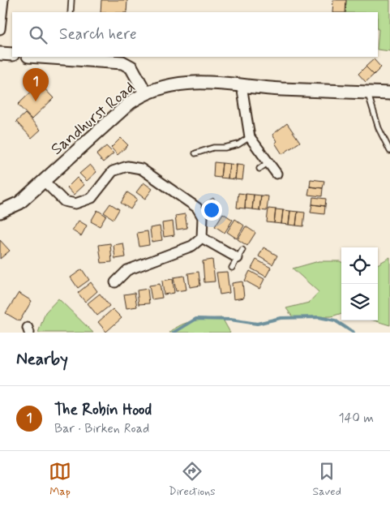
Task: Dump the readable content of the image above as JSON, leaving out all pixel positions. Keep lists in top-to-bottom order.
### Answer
{
  "streets": {
    "street": ["Sandhurst Road"]
  },
  "page": {
    "search": "Search here",
    "pins": "1",
    "heading": "Nearby",
    "list": [
      {
        "mark": "1",
        "name": "The Robin Hood",
        "note": "Bar · Birken Road",
        "value": "140 m"
      }
    ],
    "nav": ["Map", "Directions", "Saved"]
  }
}
